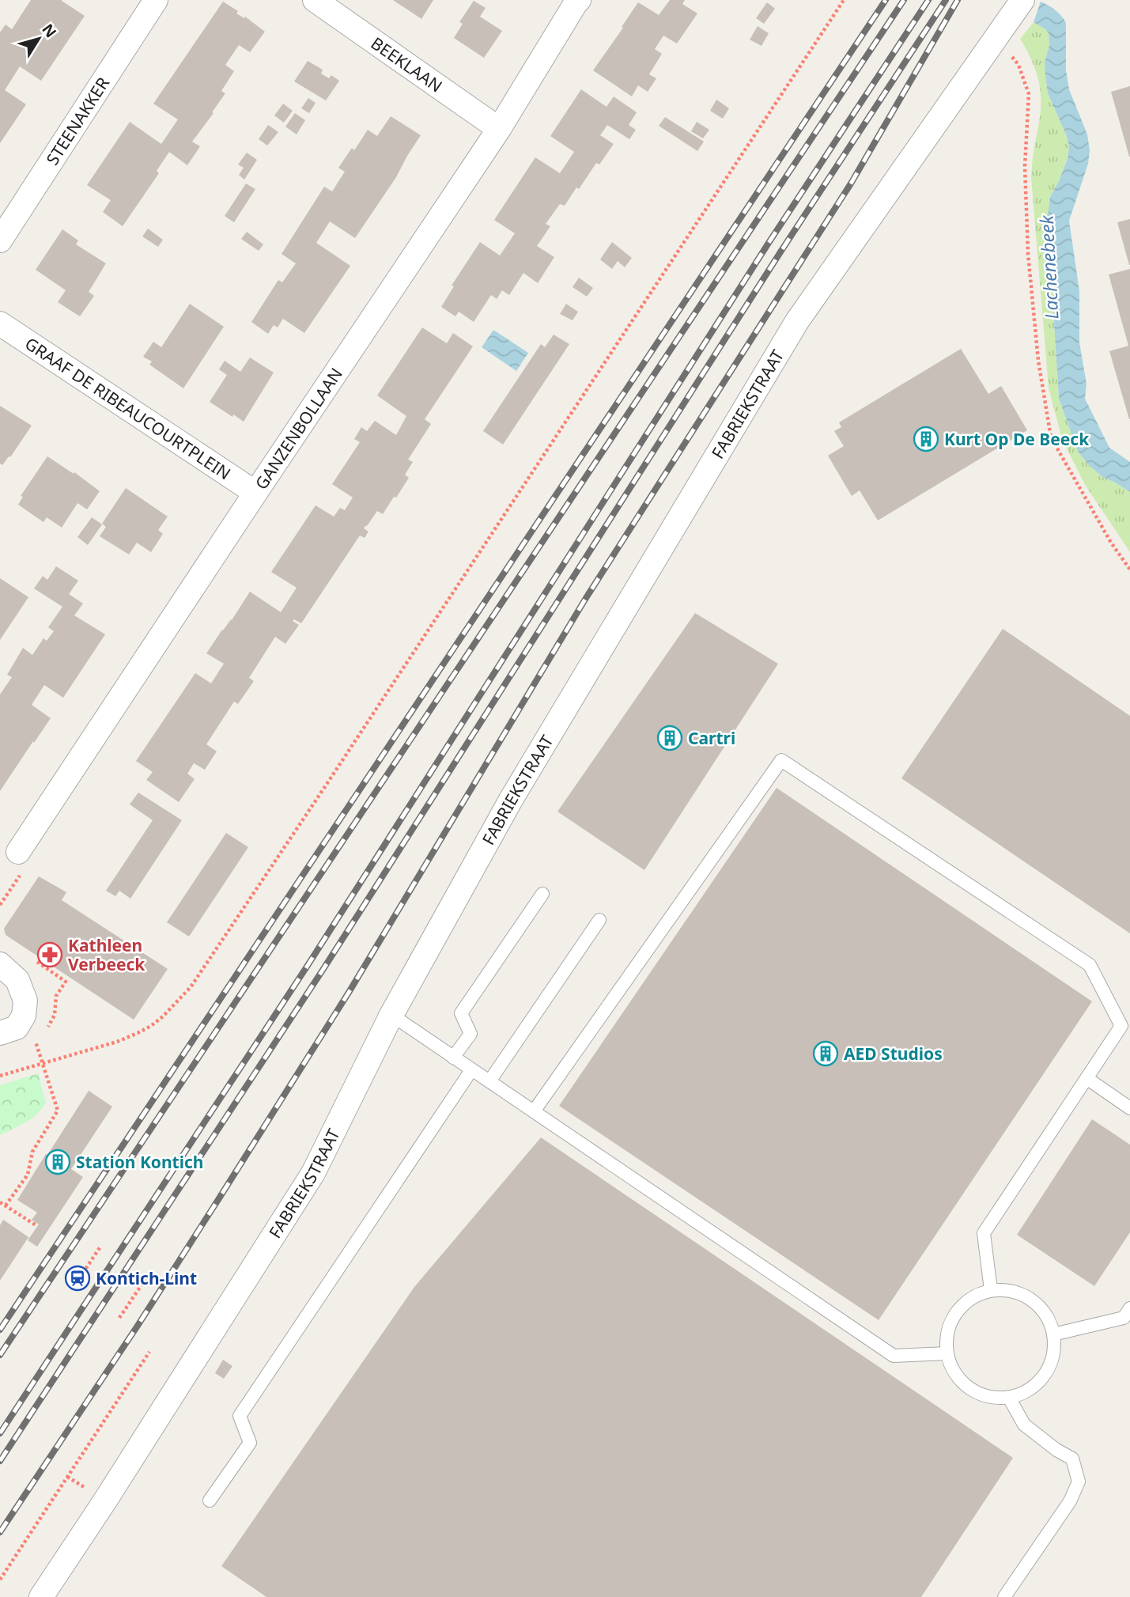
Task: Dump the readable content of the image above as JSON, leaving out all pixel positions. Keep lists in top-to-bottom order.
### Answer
{
  "streets": {
    "street": [
      "BEEKLAAN",
      "STEENAKKER",
      "FABRIEKSTRAAT",
      "GRAAF DE RIBEAUCOURTPLEIN",
      "GANZENBOLLAAN"
    ]
  },
  "crossings": [
    ["BEEKLAAN", "GANZENBOLLAAN"],
    ["GRAAF DE RIBEAUCOURTPLEIN", "GANZENBOLLAAN"]
  ],
  "water": ["Lachenebeek"],
  "places": {
    "building": [
      "Kurt Op De Beeck",
      "Cartri",
      "AED Studios",
      "Station Kontich"
    ],
    "pharmacy": ["Kathleen Verbeeck"],
    "station": ["Kontich-Lint"]
  },
  "north": "top right"
}
